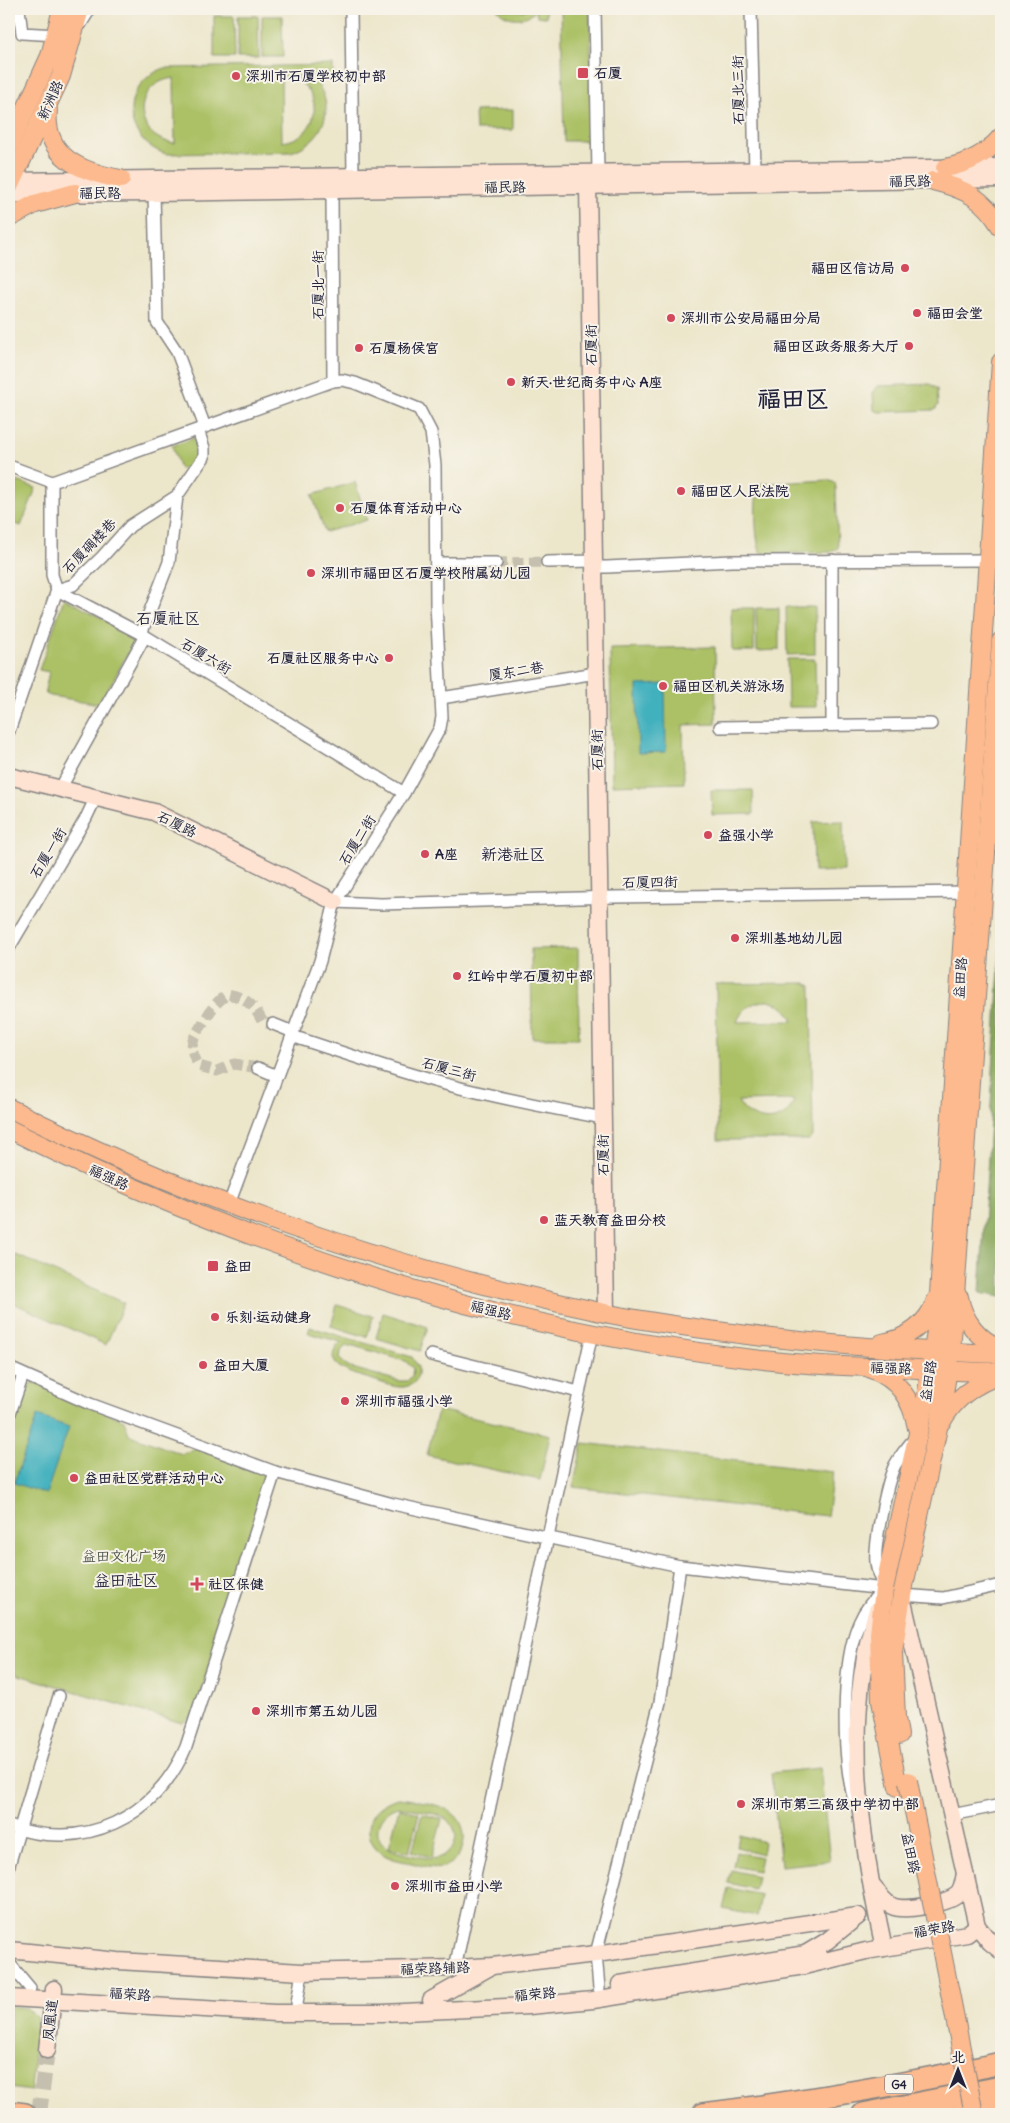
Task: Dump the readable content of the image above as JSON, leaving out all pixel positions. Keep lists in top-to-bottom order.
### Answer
{
  "streets": {
    "highway": ["G4"],
    "main road": [
      "新洲路",
      "福民路",
      "石厦街",
      "石厦路",
      "益田路",
      "福强路",
      "福荣路",
      "福荣路辅路",
      "凤凰道"
    ],
    "street": [
      "石厦北三街",
      "石厦北一街",
      "石厦碉楼巷",
      "石厦六街",
      "厦东二巷",
      "石厦二街",
      "石厦一街",
      "石厦四街",
      "石厦三街"
    ]
  },
  "crossings": [
    ["石厦北三街", "福民路"],
    ["新洲路", "福民路"],
    ["福民路", "石厦北一街"],
    ["福民路", "石厦街"],
    ["福民路", "石厦碉楼巷"],
    ["石厦北一街", "石厦二街"],
    ["石厦街", "厦东二巷"],
    ["石厦街", "石厦四街"],
    ["石厦街", "石厦三街"],
    ["石厦街", "福强路"],
    ["石厦碉楼巷", "石厦六街"],
    ["石厦六街", "石厦二街"],
    ["厦东二巷", "石厦二街"],
    ["石厦路", "石厦二街"],
    ["石厦路", "石厦一街"],
    ["石厦路", "石厦四街"],
    ["石厦二街", "石厦四街"],
    ["石厦二街", "石厦三街"],
    ["石厦二街", "福强路"],
    ["石厦四街", "益田路"],
    ["益田路", "福强路"],
    ["益田路", "福荣路"],
    ["福荣路", "凤凰道"]
  ],
  "districts": [
    "福田区",
    "石厦社区",
    "新港社区",
    "益田社区"
  ],
  "parks": ["益田文化广场"],
  "places": {
    "transit": ["石厦", "益田"],
    "other": [
      "深圳市石厦学校初中部",
      "福田区信访局",
      "福田会堂",
      "深圳市公安局福田分局",
      "福田区政务服务大厅",
      "石厦杨侯宫",
      "新天·世纪商务中心 A座",
      "福田区人民法院",
      "石厦体育活动中心",
      "深圳市福田区石厦学校附属幼儿园",
      "石厦社区服务中心",
      "福田区机关游泳场",
      "益强小学",
      "A座",
      "深圳基地幼儿园",
      "红岭中学石厦初中部",
      "蓝天教育益田分校",
      "乐刻·运动健身",
      "益田大厦",
      "深圳市福强小学",
      "益田社区党群活动中心",
      "深圳市第五幼儿园",
      "深圳市第三高级中学初中部",
      "深圳市益田小学"
    ],
    "health": ["社区保健"]
  },
  "north": "top"
}
